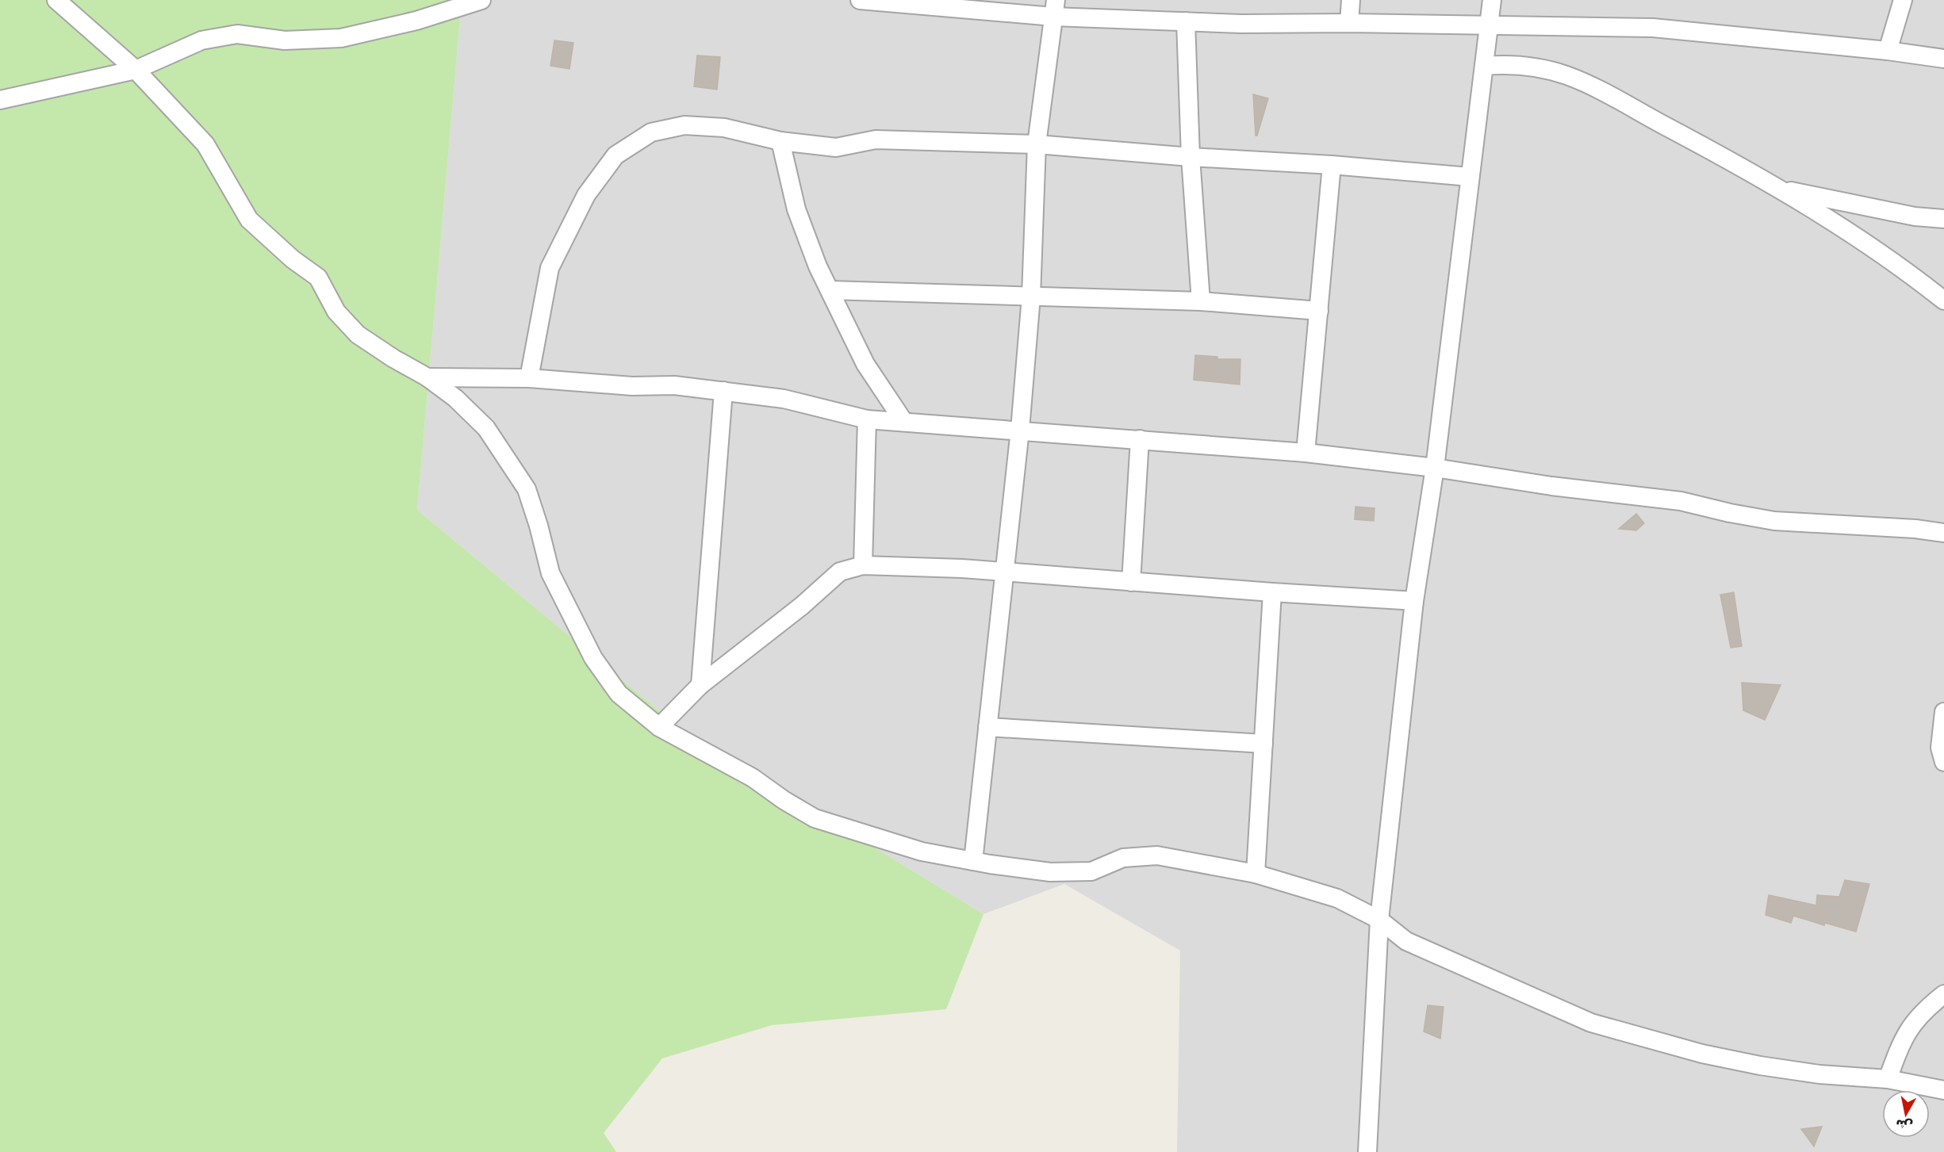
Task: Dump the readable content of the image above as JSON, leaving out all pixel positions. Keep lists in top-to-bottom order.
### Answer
{
  "north": "bottom"
}
